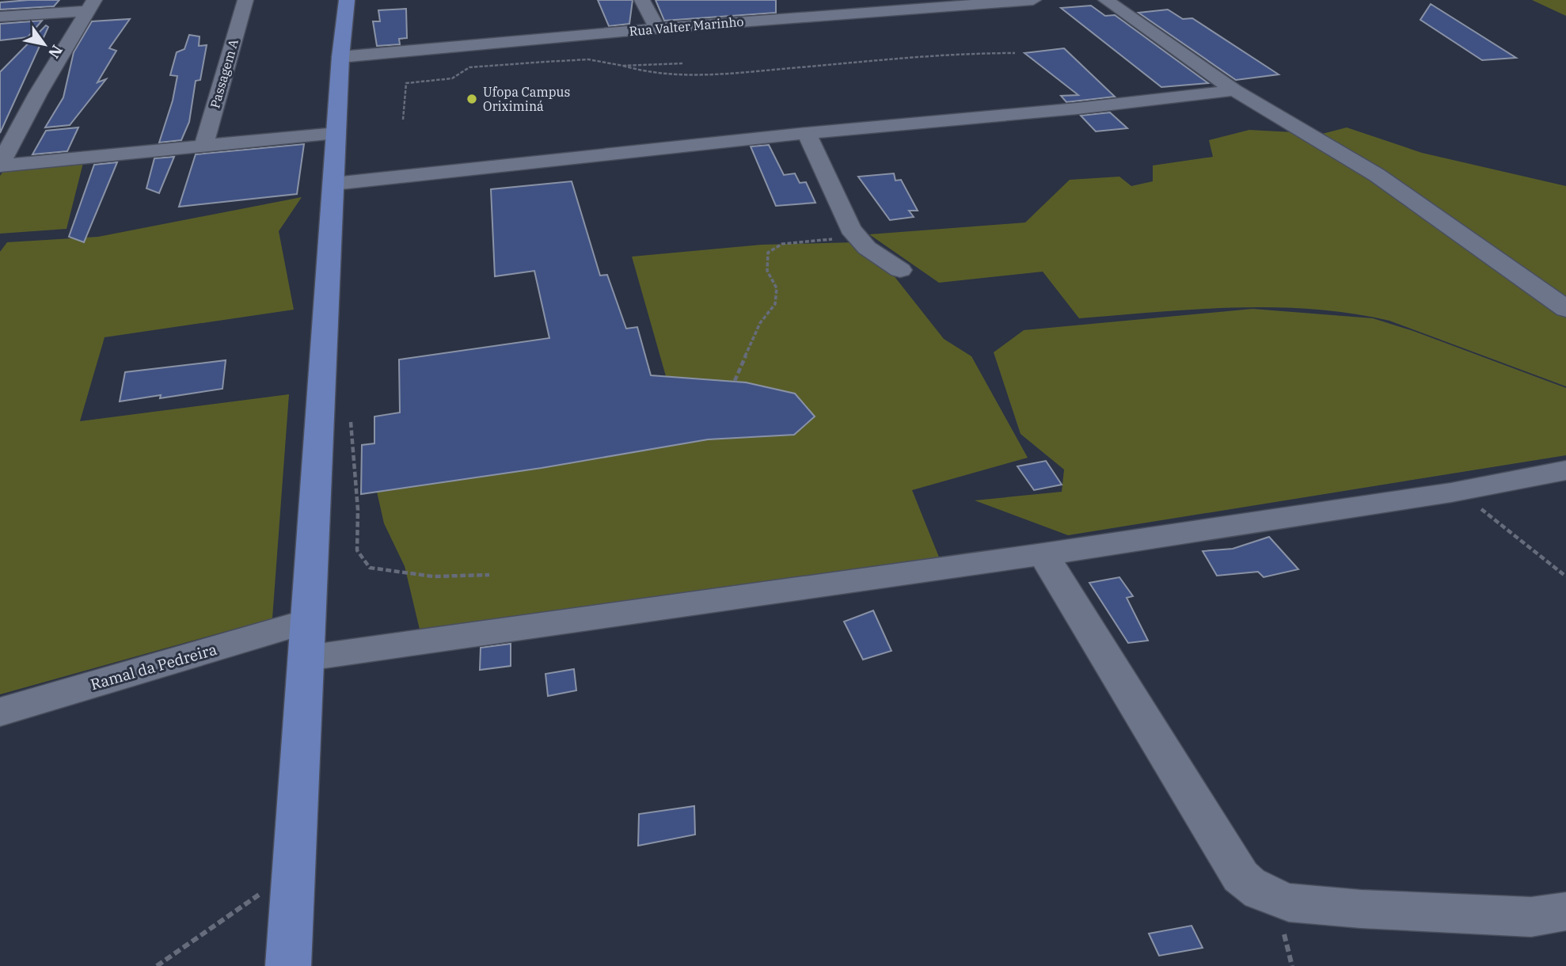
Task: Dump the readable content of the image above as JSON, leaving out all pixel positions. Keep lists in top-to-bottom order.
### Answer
{
  "streets": {
    "street": ["Rua Valter Marinho", "Passagem A", "Ramal da Pedreira"]
  },
  "places": ["Ufopa Campus Oriximiná"],
  "north": "bottom right"
}
